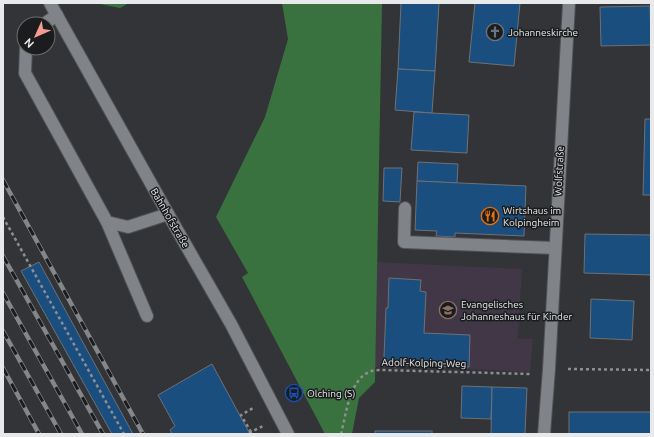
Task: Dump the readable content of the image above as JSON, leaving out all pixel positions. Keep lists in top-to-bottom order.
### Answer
{
  "streets": {
    "street": ["Wolfstraße", "Bahnhofstraße"],
    "path": ["Adolf-Kolping-Weg"]
  },
  "crossings": [
    ["Wolfstraße", "Adolf-Kolping-Weg"]
  ],
  "places": {
    "church": ["Johanneskirche"],
    "restaurant": ["Wirtshaus im Kolpingheim"],
    "school or university": ["Evangelisches Johanneshaus für Kinder"],
    "bus stop": ["Olching (S)"]
  },
  "north": "bottom left"
}
